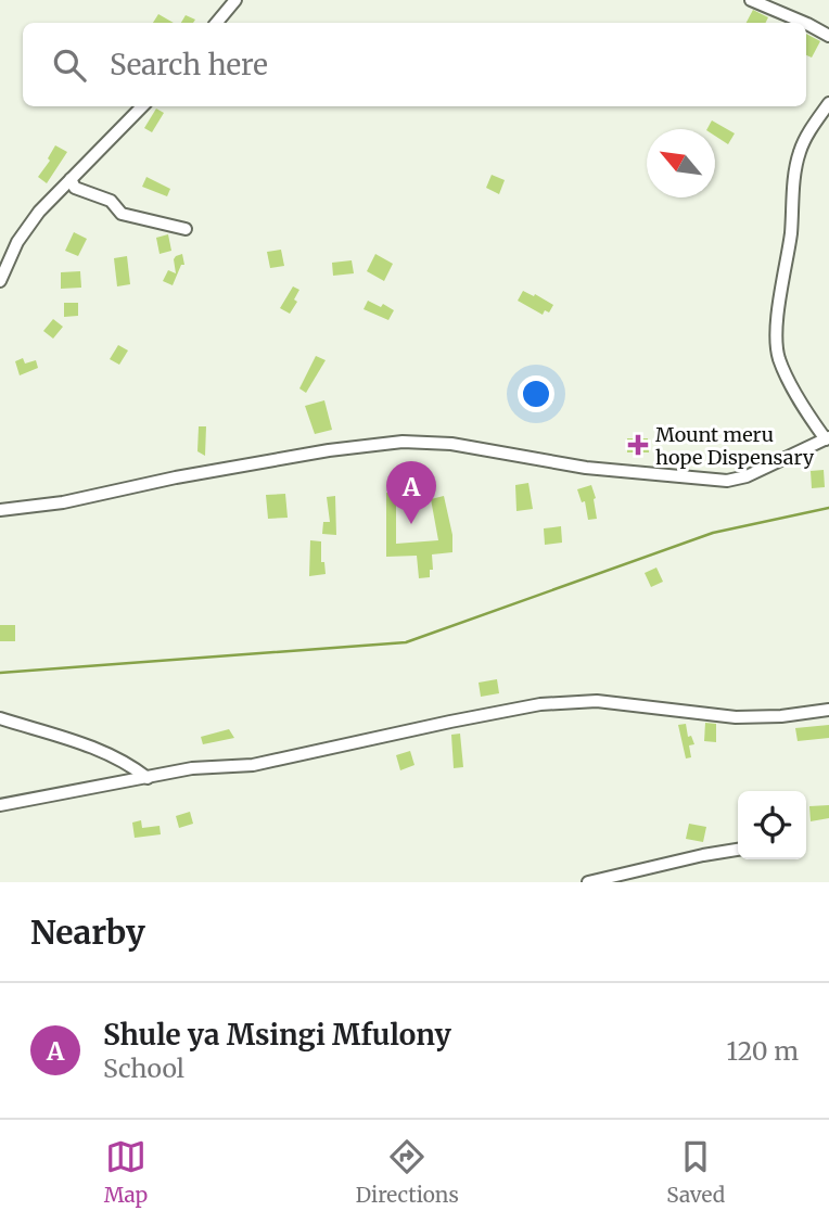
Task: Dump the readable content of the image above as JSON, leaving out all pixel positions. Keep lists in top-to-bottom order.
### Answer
{
  "places": {
    "health": ["Mount meru hope Dispensary"]
  },
  "north": "top left",
  "page": {
    "search": "Search here",
    "pins": "A",
    "heading": "Nearby",
    "list": [
      {
        "mark": "A",
        "name": "Shule ya Msingi Mfulony",
        "note": "School",
        "value": "120 m"
      }
    ],
    "nav": ["Map", "Directions", "Saved"]
  }
}
